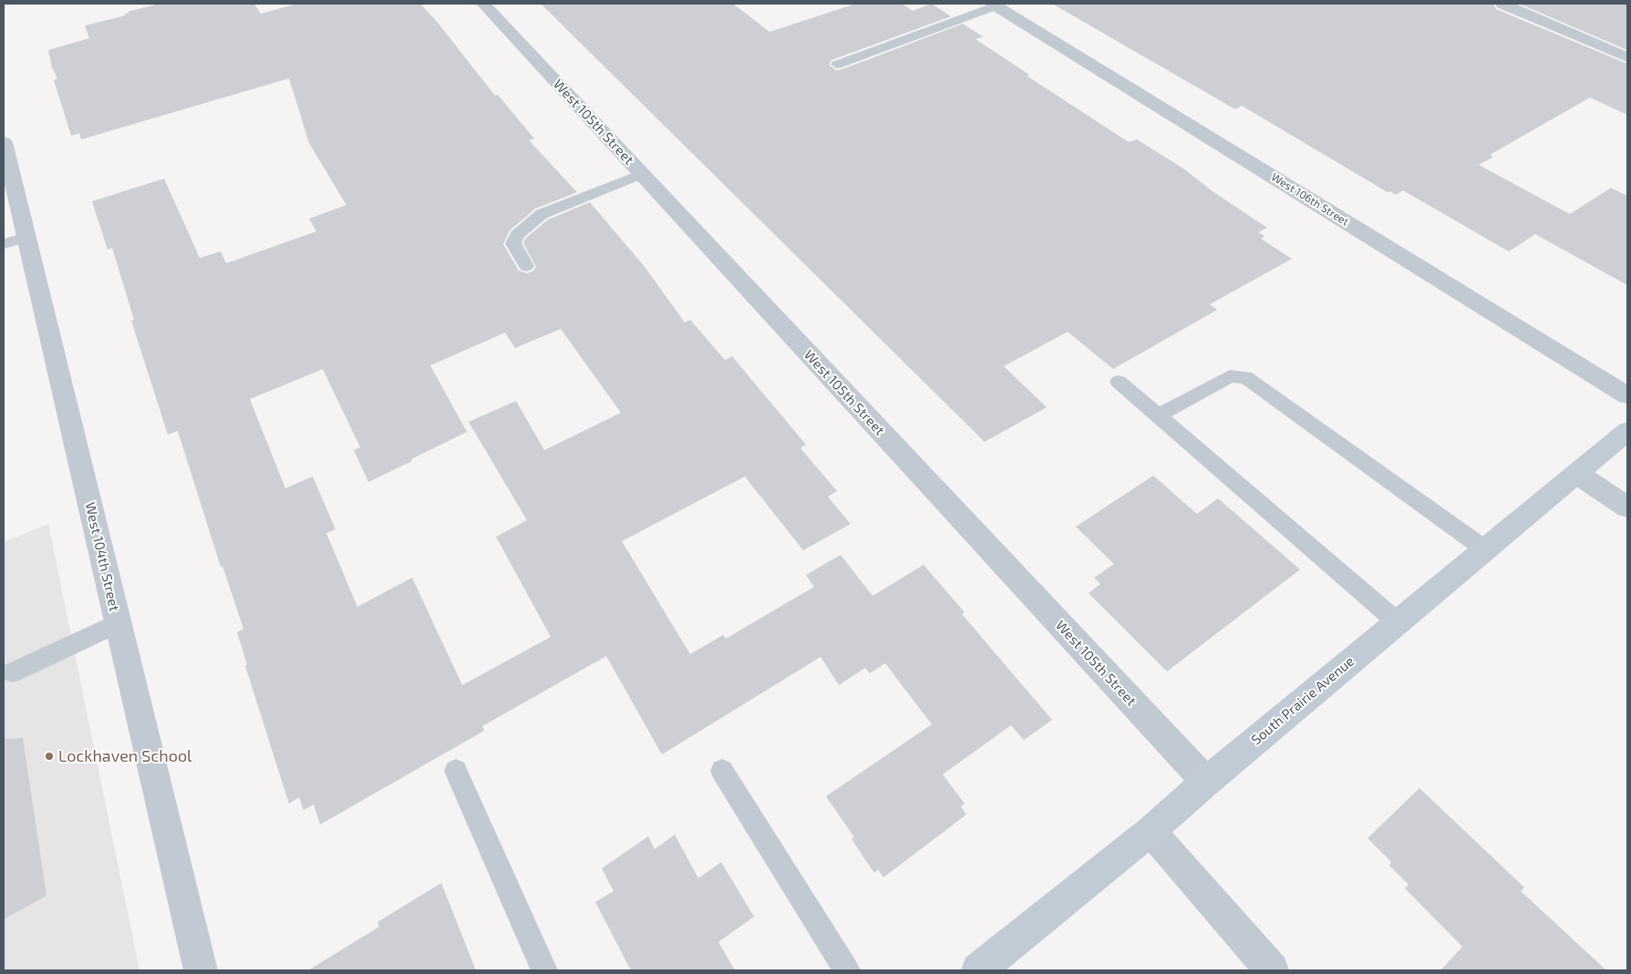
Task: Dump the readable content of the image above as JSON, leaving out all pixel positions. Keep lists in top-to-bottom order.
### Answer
{
  "streets": {
    "main road": ["South Prairie Avenue"],
    "street": ["West 105th Street", "West 106th Street", "West 104th Street"]
  },
  "crossings": [
    ["West 105th Street", "South Prairie Avenue"]
  ],
  "places": ["Lockhaven School"]
}
